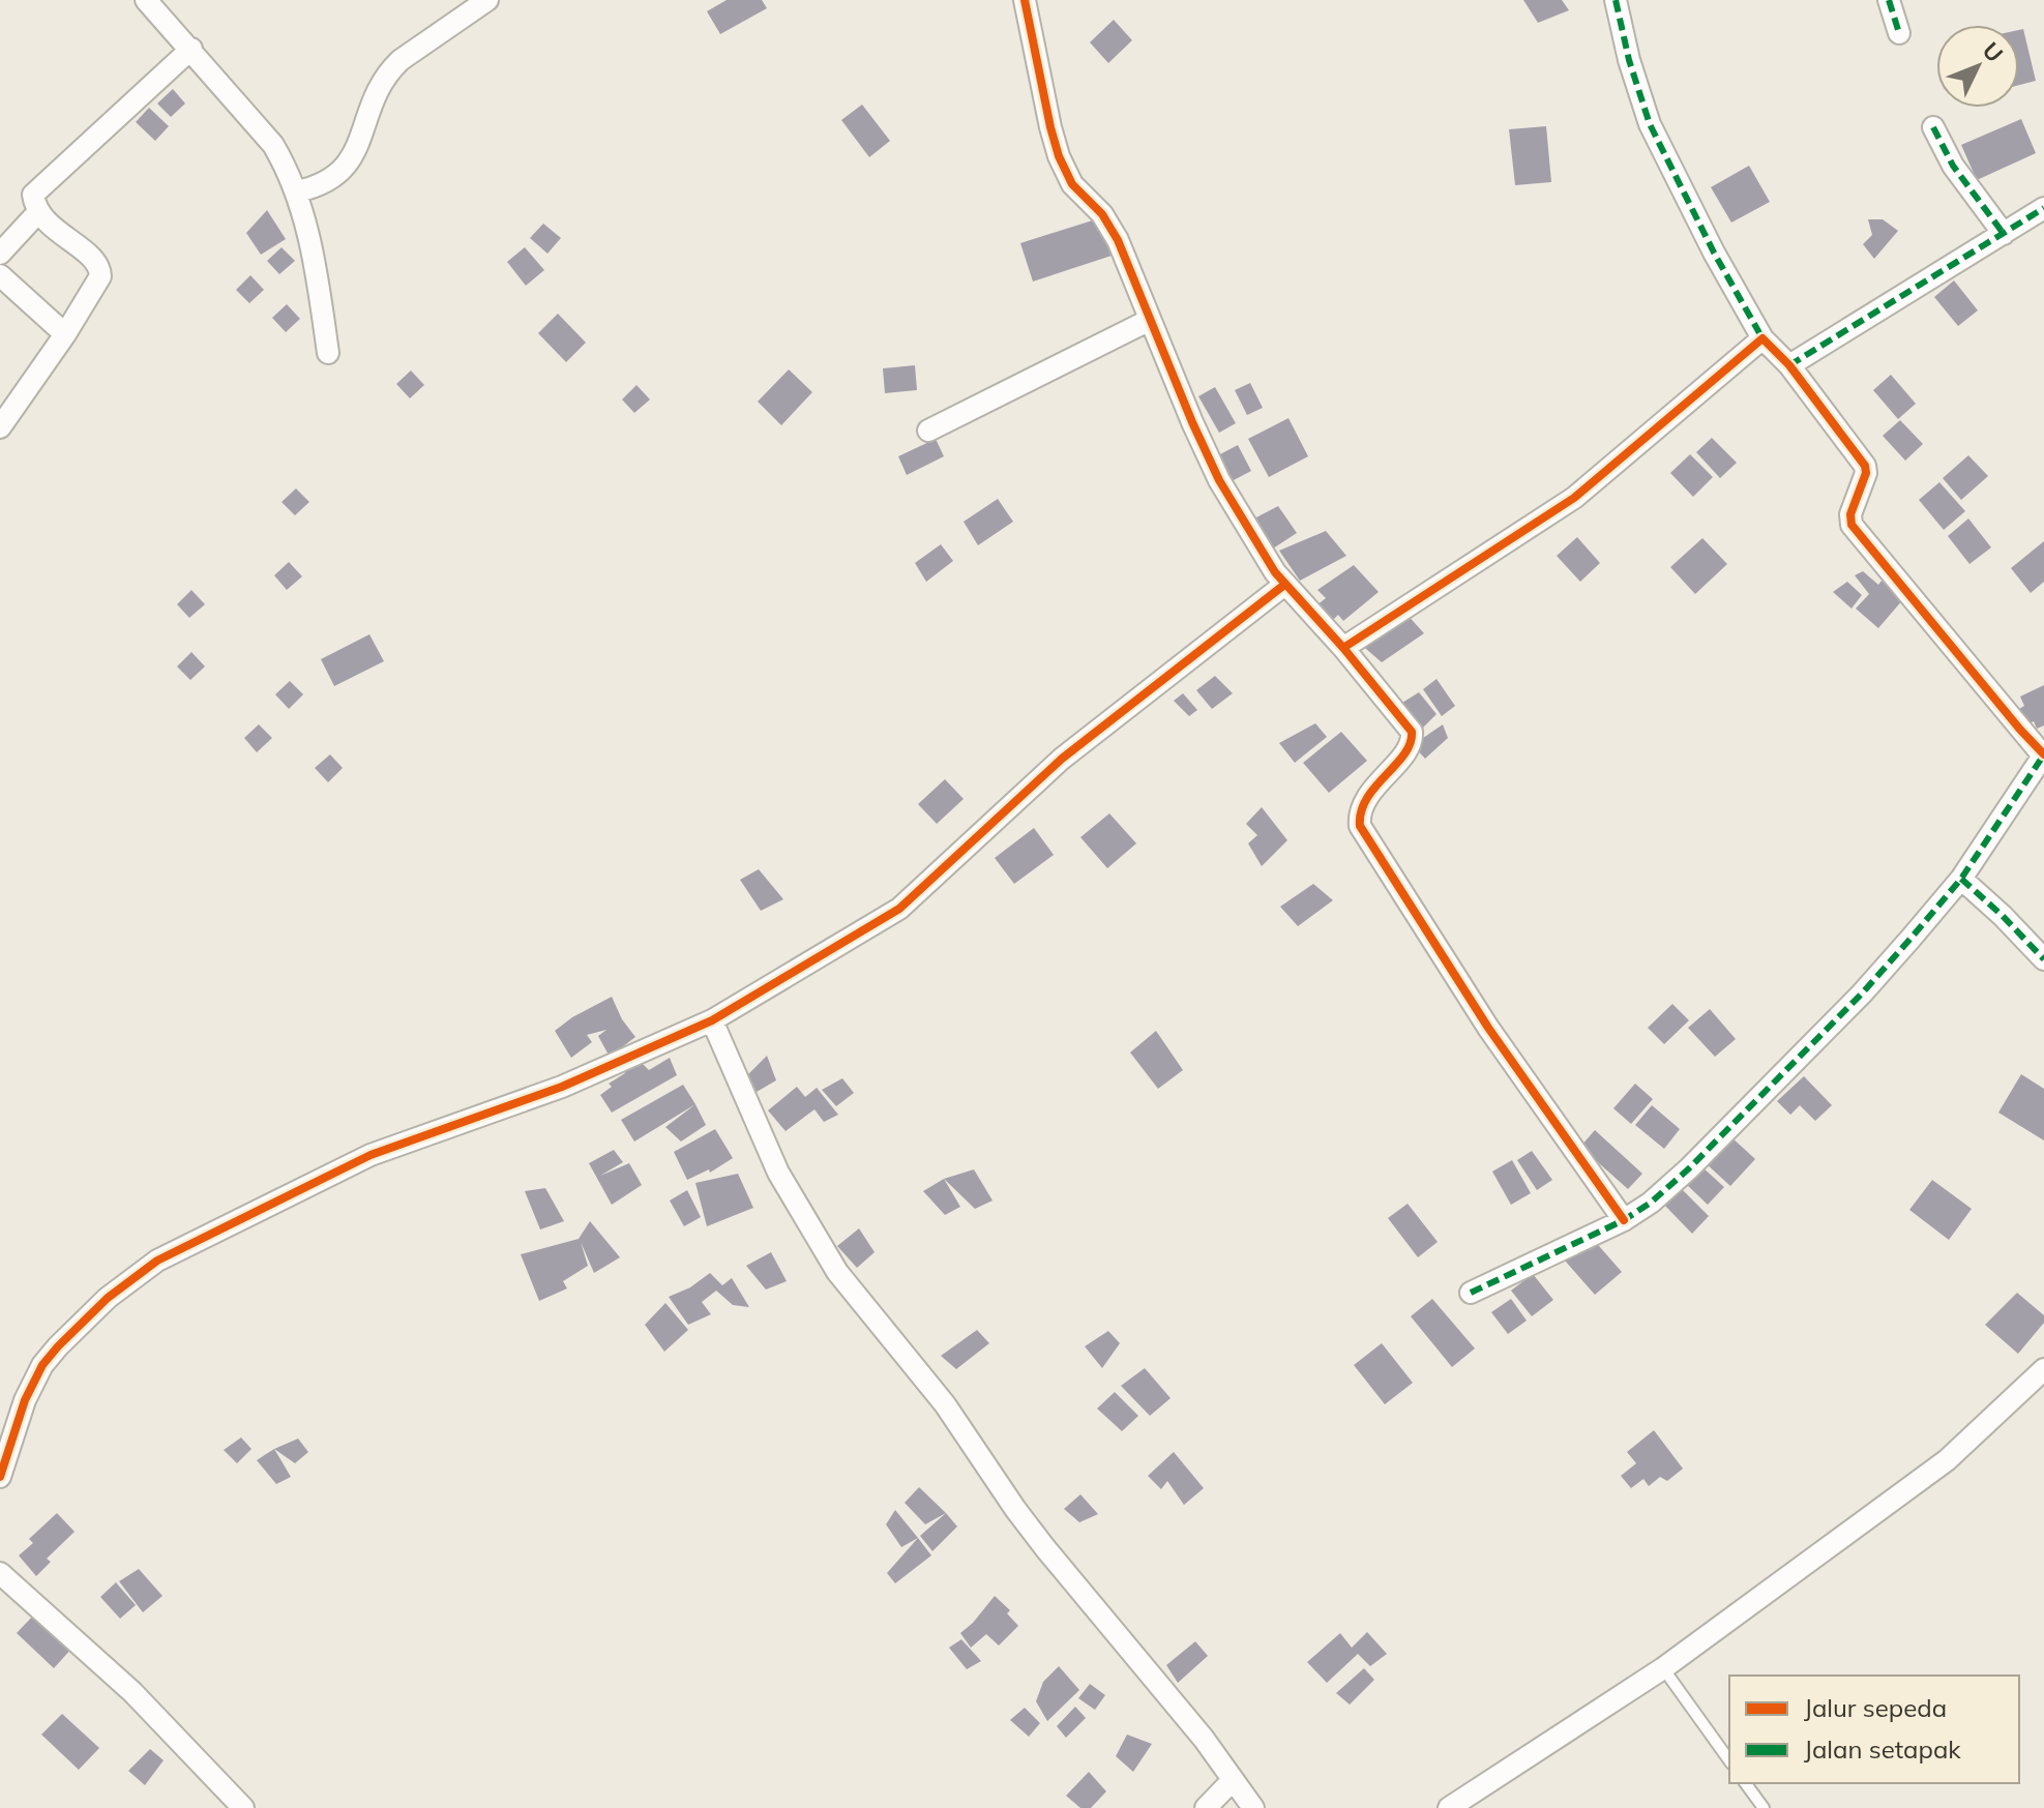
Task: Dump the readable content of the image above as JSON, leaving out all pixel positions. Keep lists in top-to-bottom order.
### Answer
{
  "legend": ["Jalur sepeda", "Jalan setapak"],
  "north": "top right"
}
